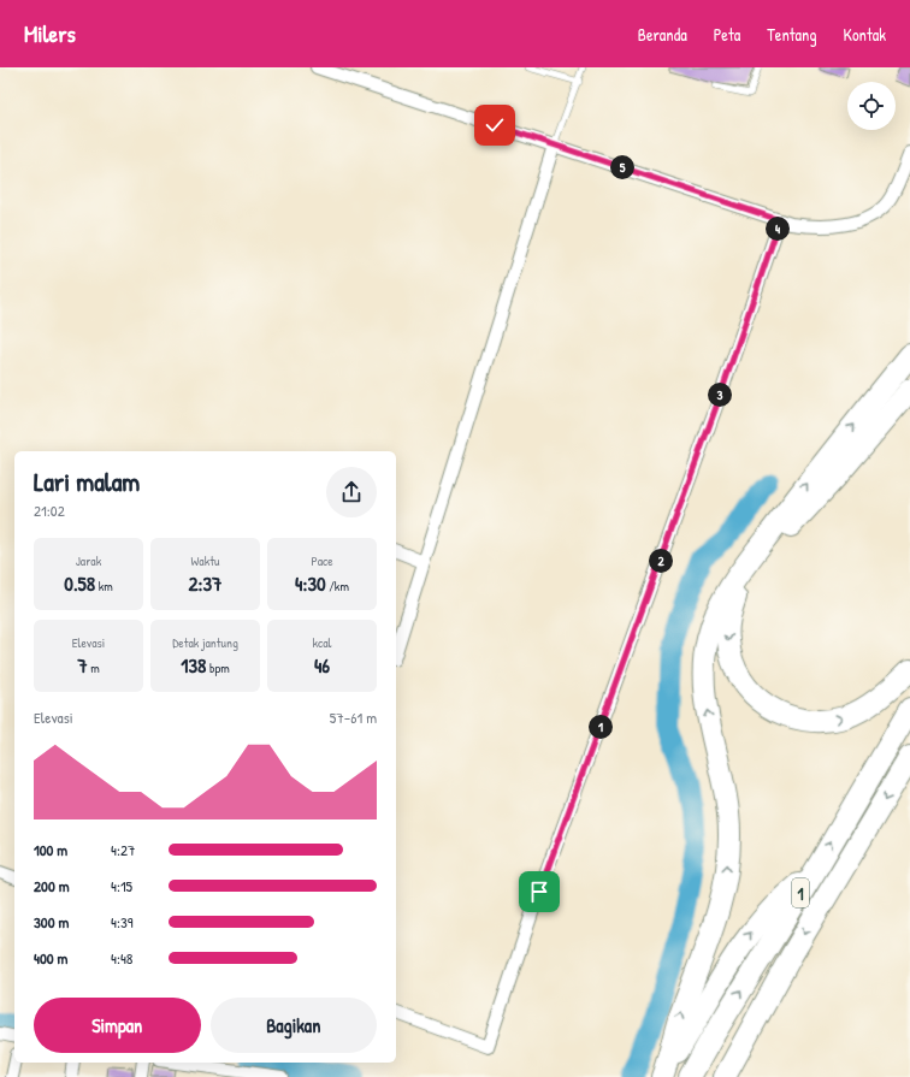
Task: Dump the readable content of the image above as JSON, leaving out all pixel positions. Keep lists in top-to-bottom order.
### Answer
{
  "streets": {
    "highway": ["1"]
  },
  "page": {
    "header": "Milers",
    "nav": [
      "Beranda",
      "Peta",
      "Tentang",
      "Kontak"
    ],
    "pins": [
      "5",
      "4",
      "3",
      "2",
      "1"
    ],
    "heading": ["Lari malam", "21:02"],
    "stats": [
      ["Jarak", "0.58 km"],
      ["Waktu", "2:37"],
      ["Pace", "4:30 /km"],
      ["Elevasi", "7 m"],
      ["Detak jantung", "138 bpm"],
      ["kcal", "46"]
    ],
    "chart": ["Elevasi", "57–61 m"],
    "list": [
      {
        "name": "100 m",
        "note": "4:27"
      },
      {
        "name": "200 m",
        "note": "4:15"
      },
      {
        "name": "300 m",
        "note": "4:39"
      },
      {
        "name": "400 m",
        "note": "4:48"
      }
    ],
    "buttons": ["Simpan", "Bagikan"]
  }
}
